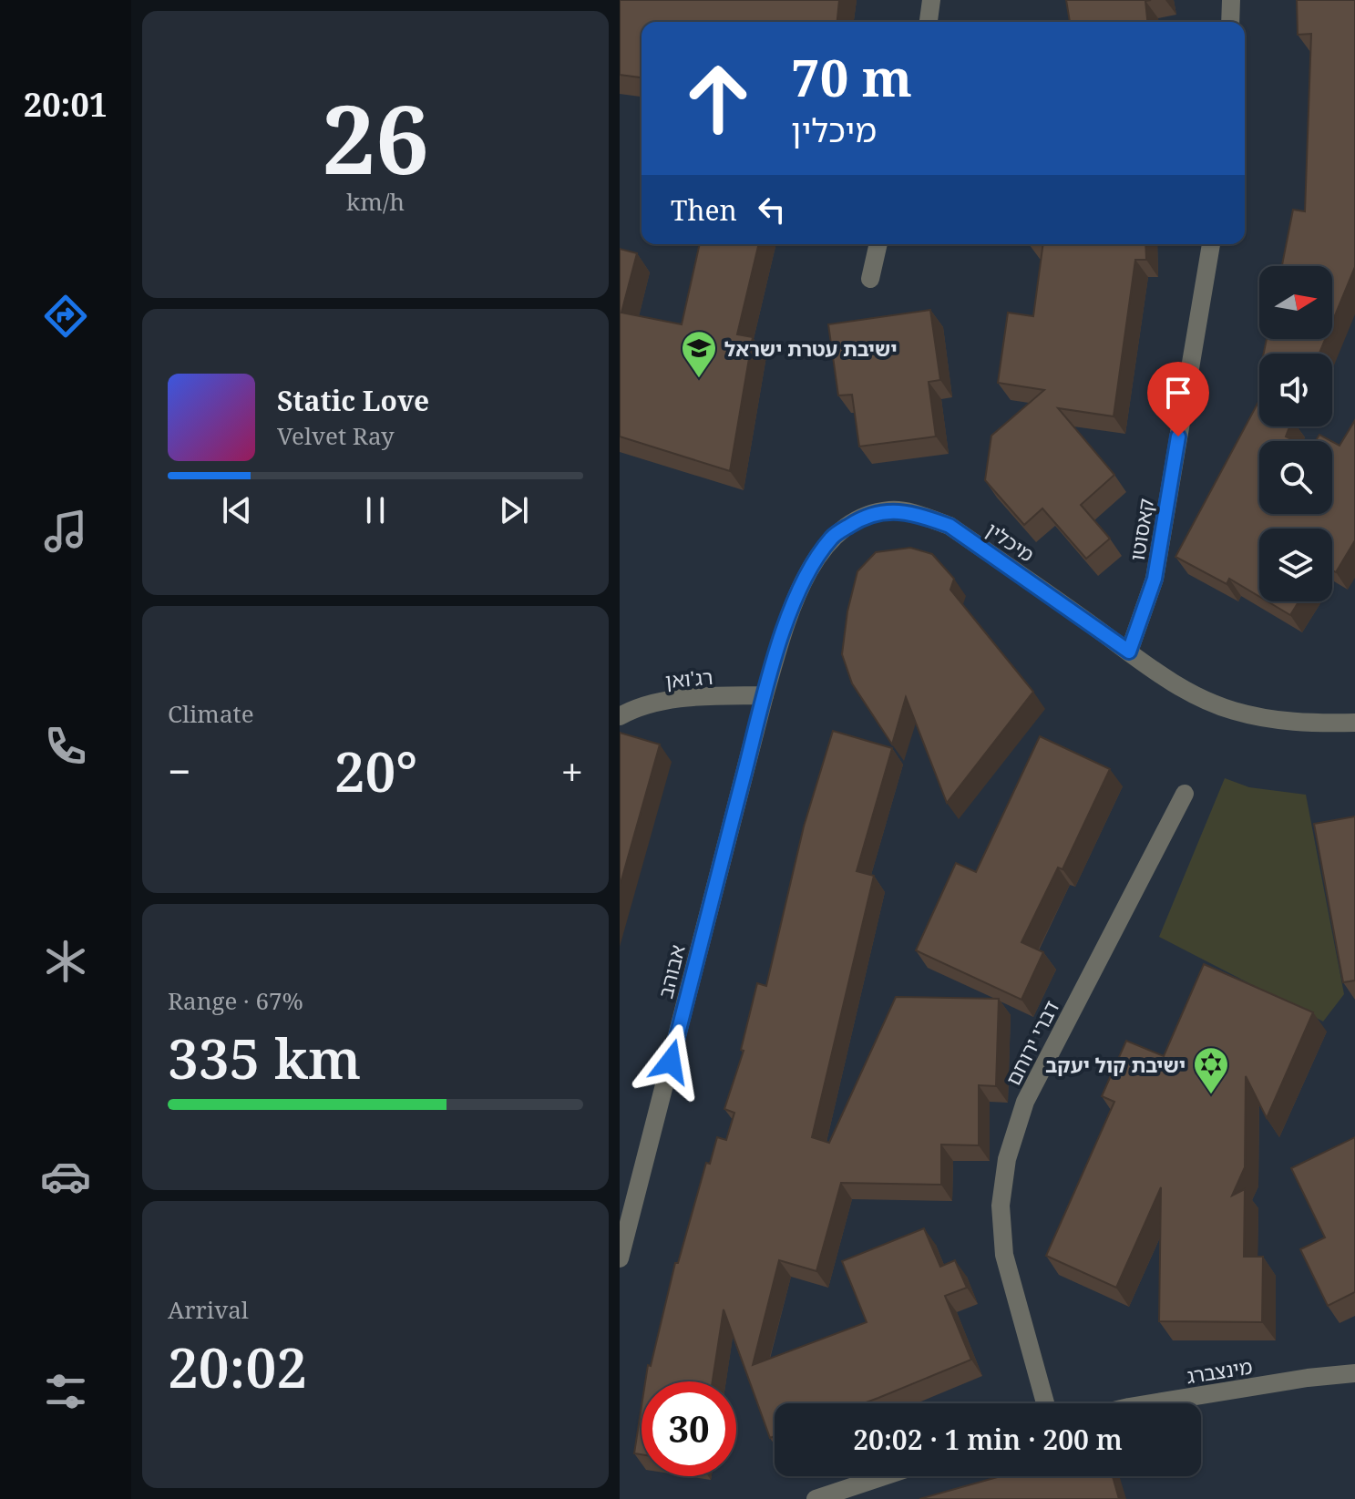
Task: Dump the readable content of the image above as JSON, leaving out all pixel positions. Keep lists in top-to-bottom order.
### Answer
{
  "streets": {
    "street": [
      "קאסוטו",
      "מיכלין",
      "רג'ואן",
      "אבוהב",
      "דברי ירוחם",
      "מינצברג"
    ]
  },
  "crossings": [
    ["קאסוטו", "מיכלין"],
    ["מיכלין", "רג'ואן"],
    ["מיכלין", "אבוהב"],
    ["רג'ואן", "אבוהב"]
  ],
  "places": {
    "school or university": ["ישיבת עטרת ישראל"],
    "synagogue": ["ישיבת קול יעקב"]
  },
  "north": "right",
  "page": {
    "tabs": "20:01",
    "tile": [
      ["26", "km/h"],
      "Climate",
      ["Range · 67%", "335 km"],
      ["Arrival", "20:02"]
    ],
    "turn": ["70 m", "מיכלין"],
    "then": "Then",
    "song": ["Static Love", "Velvet Ray"],
    "heat": ["−", "20°", "+"],
    "limit": "30",
    "trip": "20:02 · 1 min · 200 m"
  }
}
